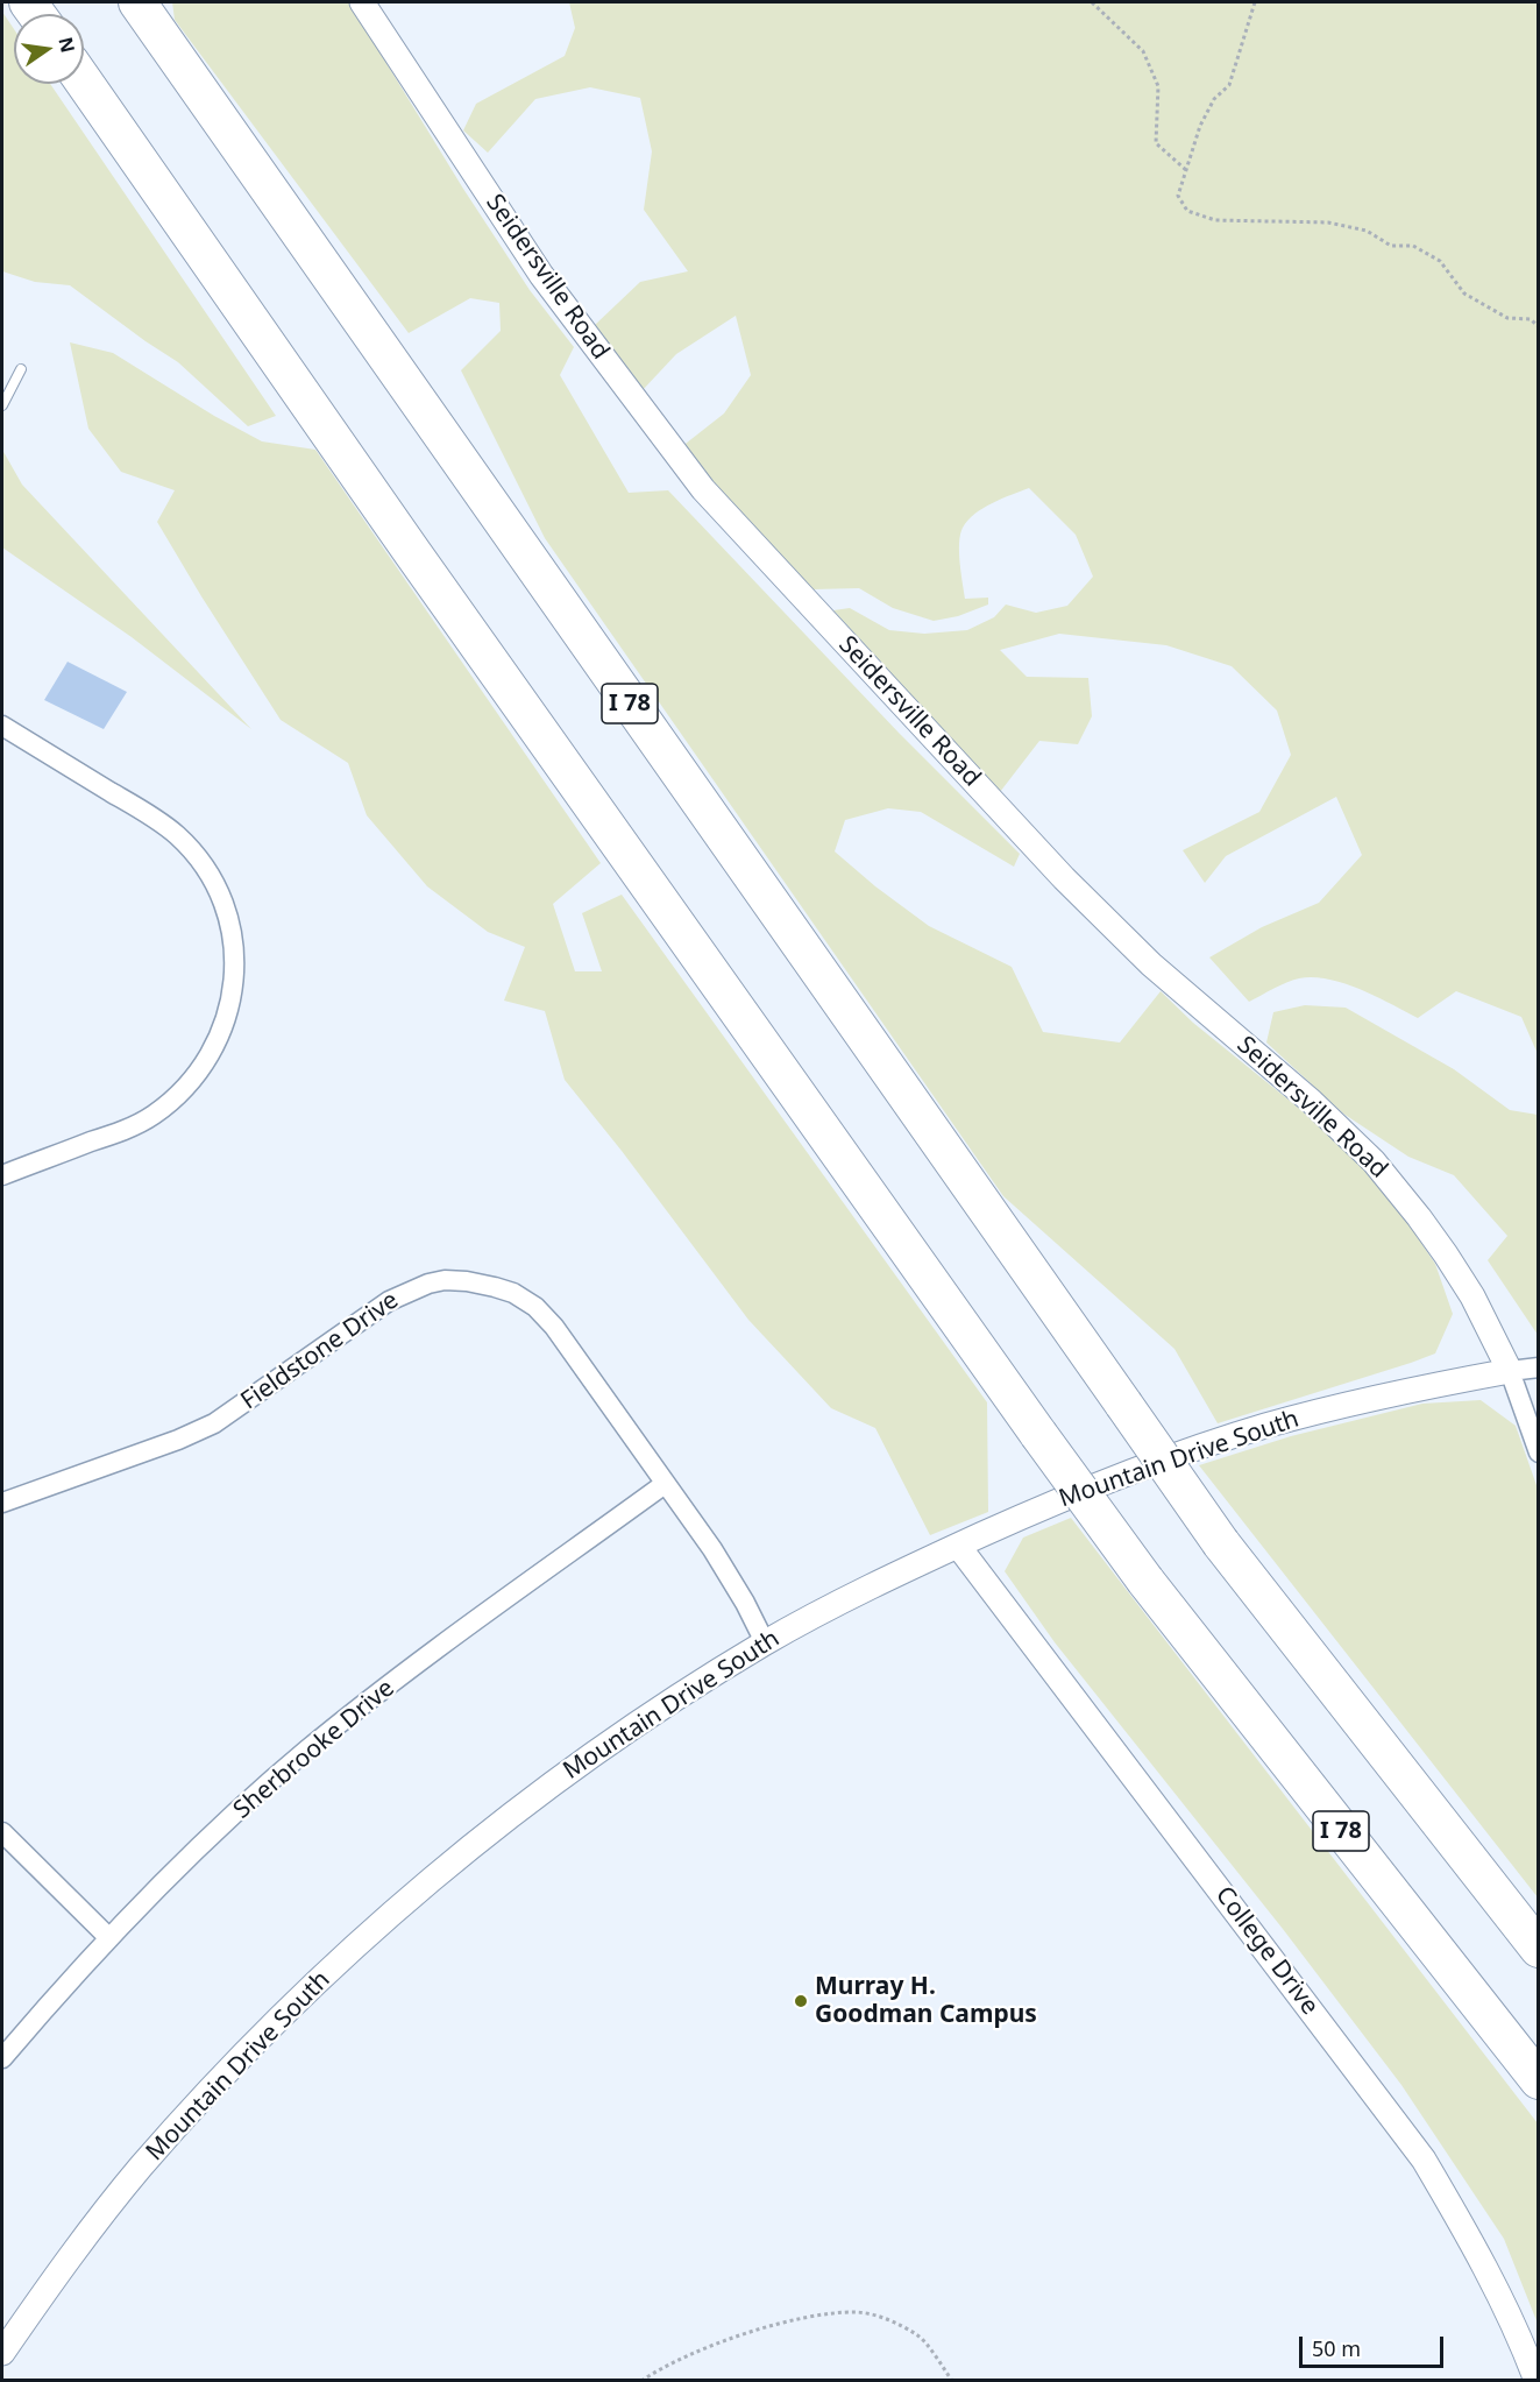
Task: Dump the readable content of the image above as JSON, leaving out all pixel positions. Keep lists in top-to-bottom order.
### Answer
{
  "streets": {
    "highway": ["I 78"],
    "street": [
      "Seidersville Road",
      "Fieldstone Drive",
      "Mountain Drive South",
      "Sherbrooke Drive",
      "College Drive"
    ]
  },
  "crossings": [
    ["Seidersville Road", "Mountain Drive South"],
    ["Fieldstone Drive", "Mountain Drive South"],
    ["Fieldstone Drive", "Sherbrooke Drive"],
    ["Mountain Drive South", "College Drive"]
  ],
  "places": ["Murray H. Goodman Campus"],
  "scale_bar": "50 m",
  "north": "right"
}
